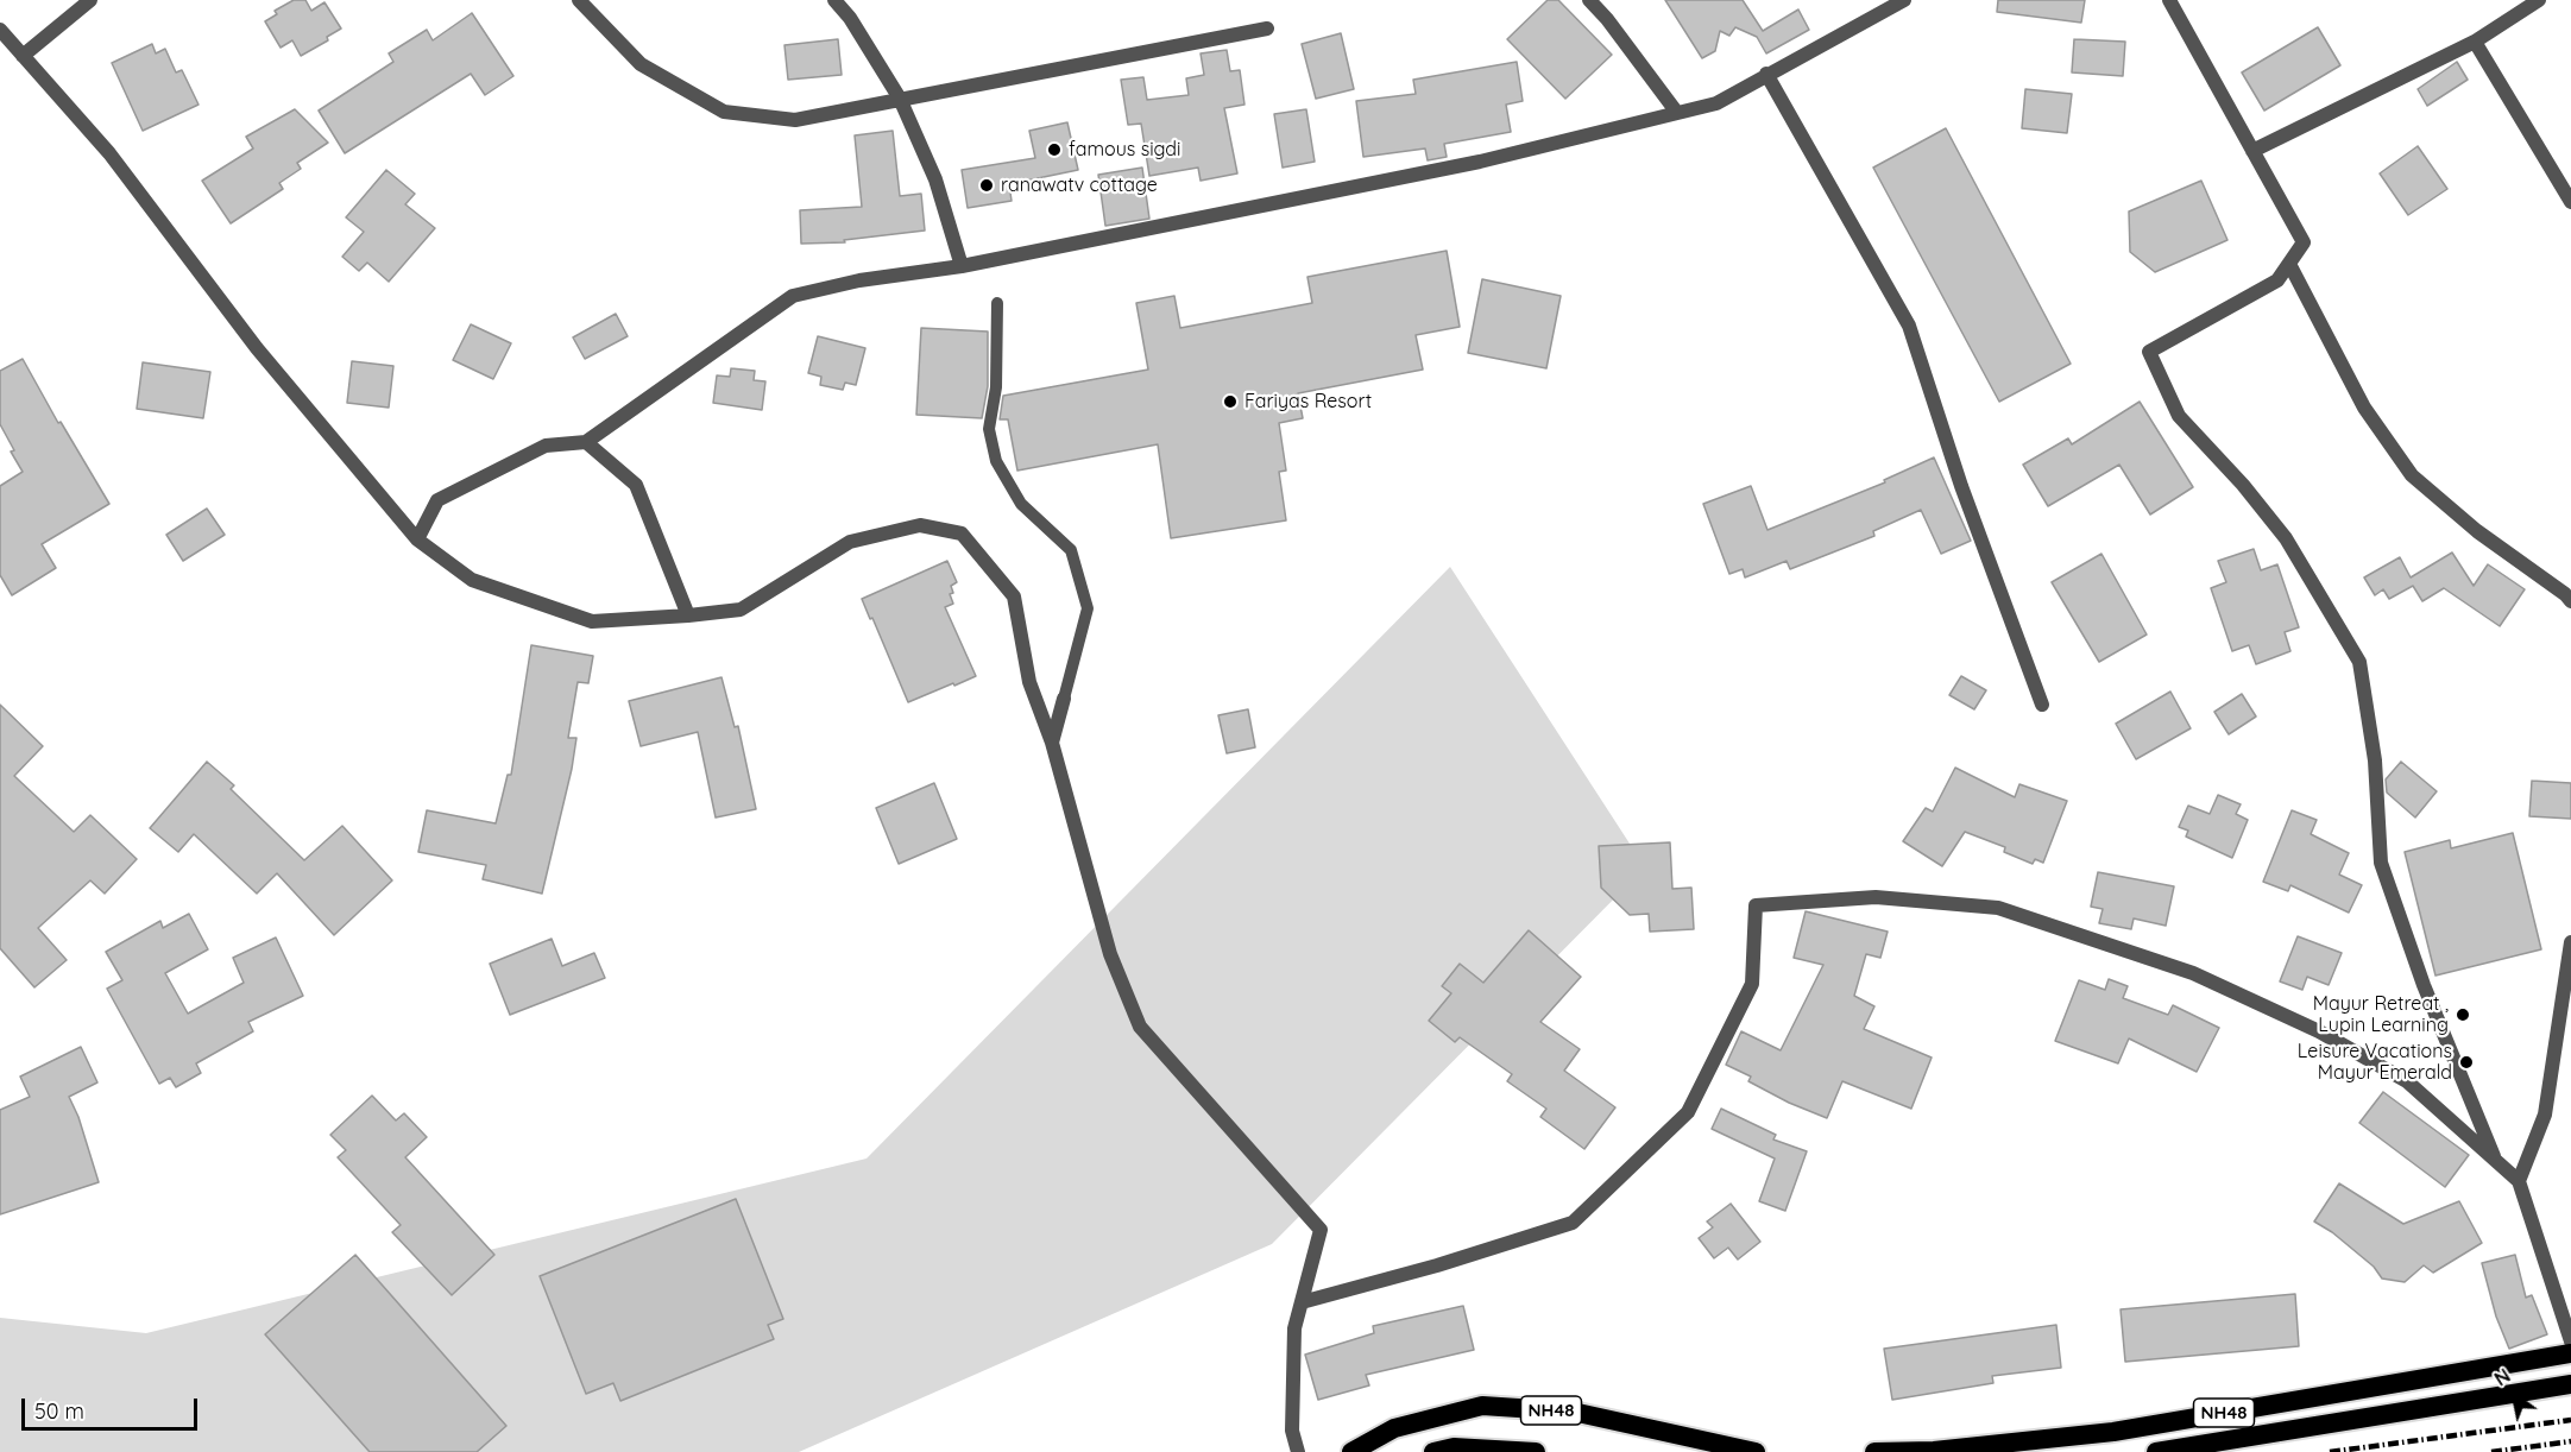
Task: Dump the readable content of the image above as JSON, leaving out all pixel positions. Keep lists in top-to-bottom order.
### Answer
{
  "streets": {
    "highway": ["NH48"]
  },
  "places": [
    "famous sigdi",
    "ranawatv cottage",
    "Fariyas Resort",
    "Mayur Retreat , Lupin Learning",
    "Leisure Vacations Mayur Emerald"
  ],
  "scale_bar": "50 m",
  "north": "top left"
}
